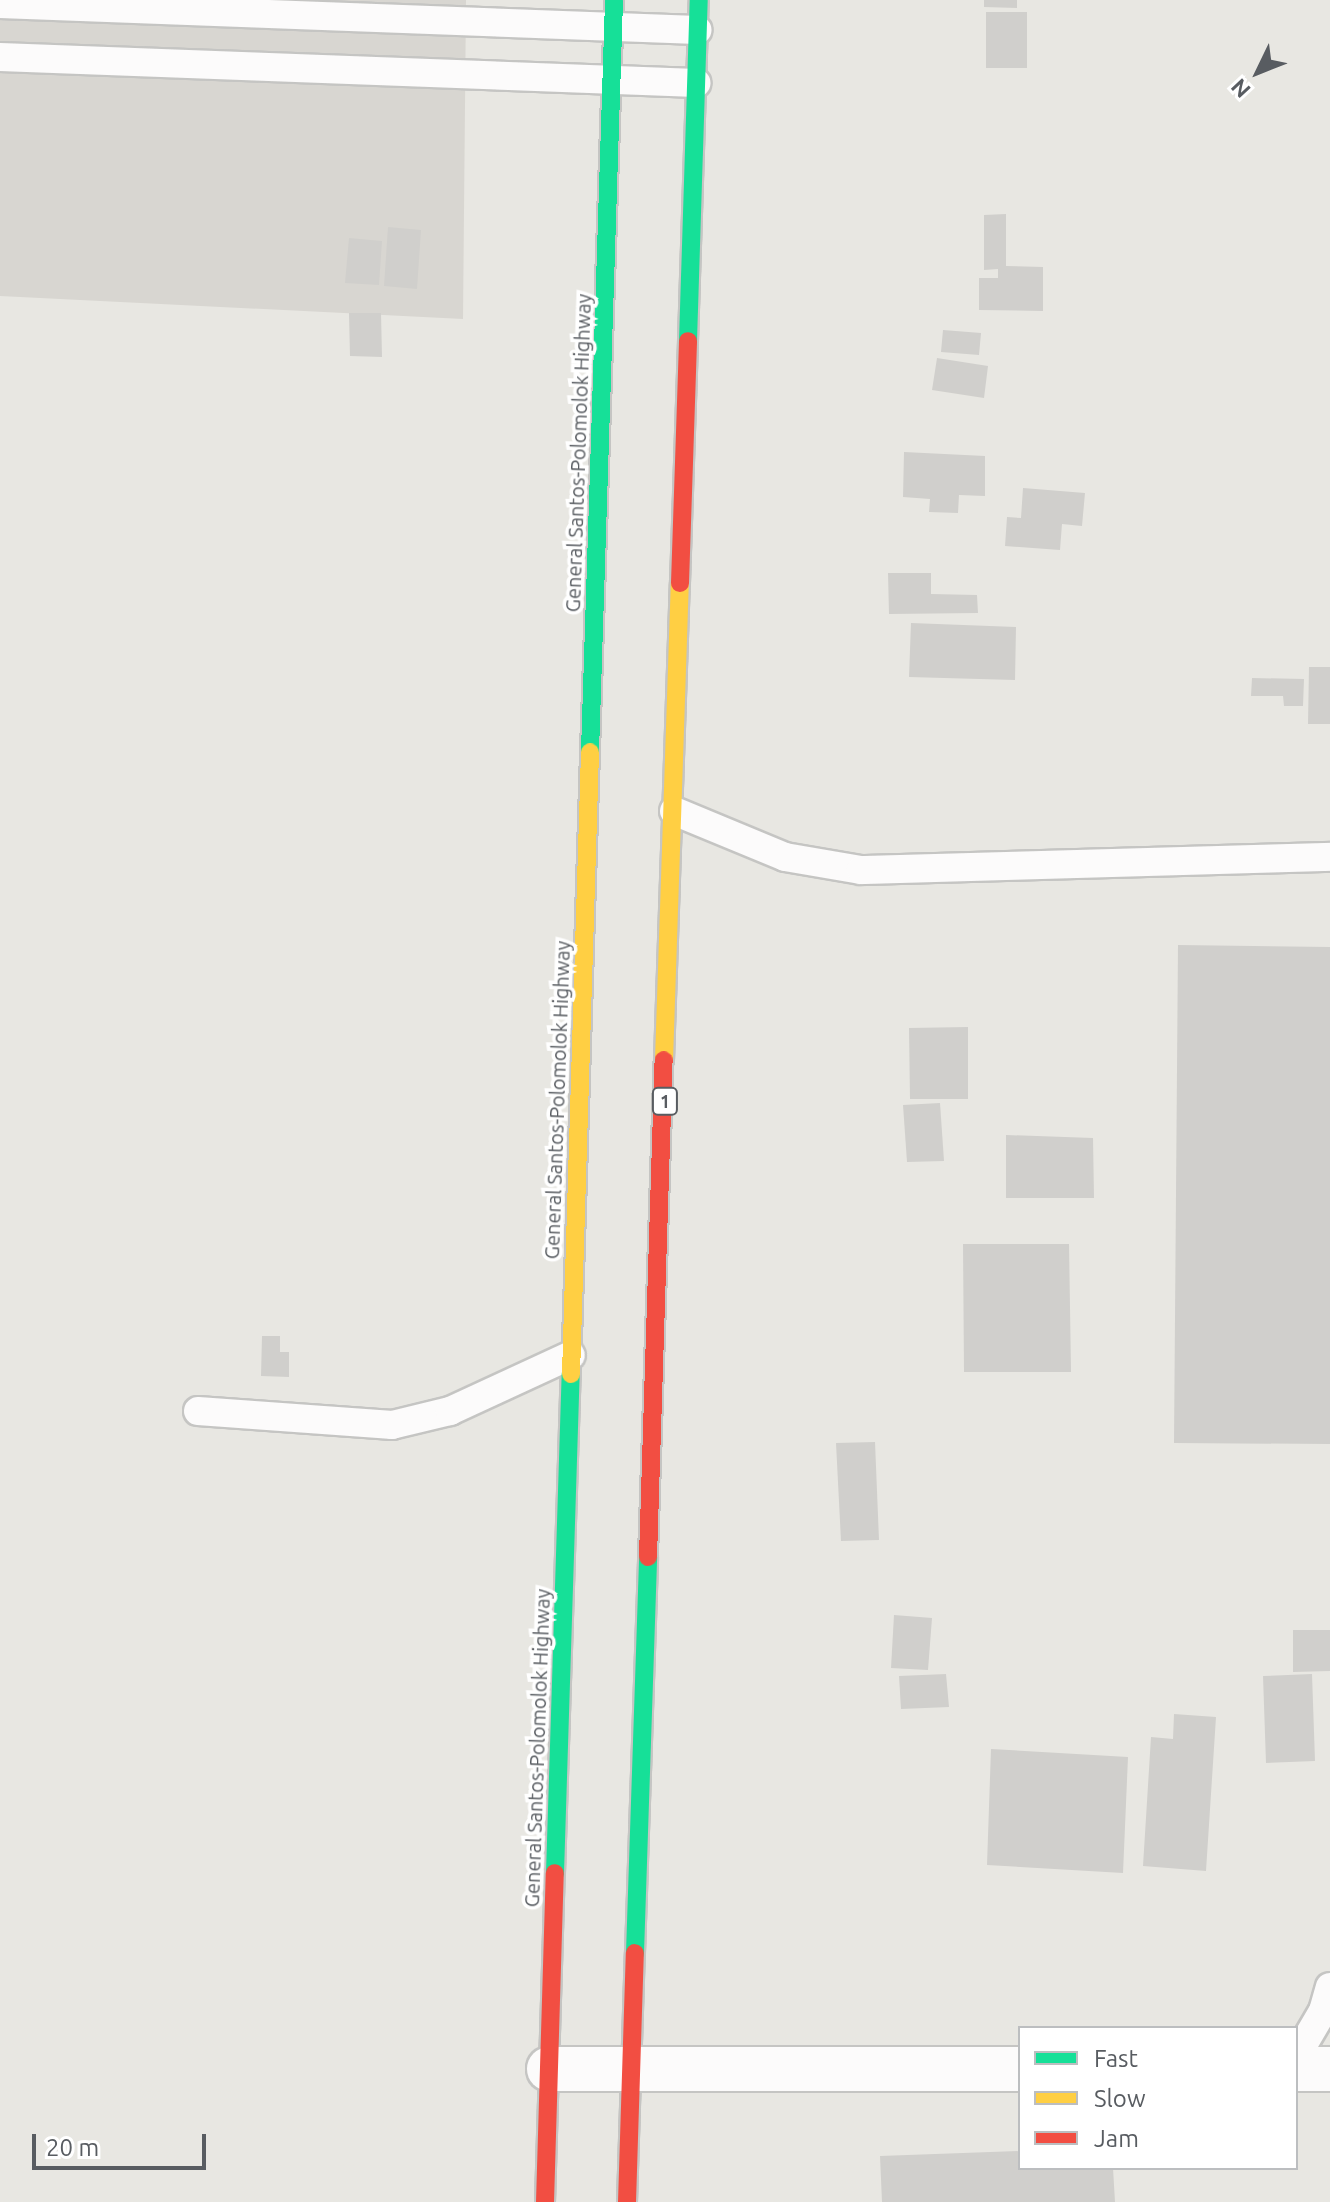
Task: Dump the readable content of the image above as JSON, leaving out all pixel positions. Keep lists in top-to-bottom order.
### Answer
{
  "streets": {
    "highway": ["General Santos-Polomolok Highway", "1"]
  },
  "legend": ["Fast", "Slow", "Jam"],
  "scale_bar": "20 m",
  "north": "bottom left"
}
